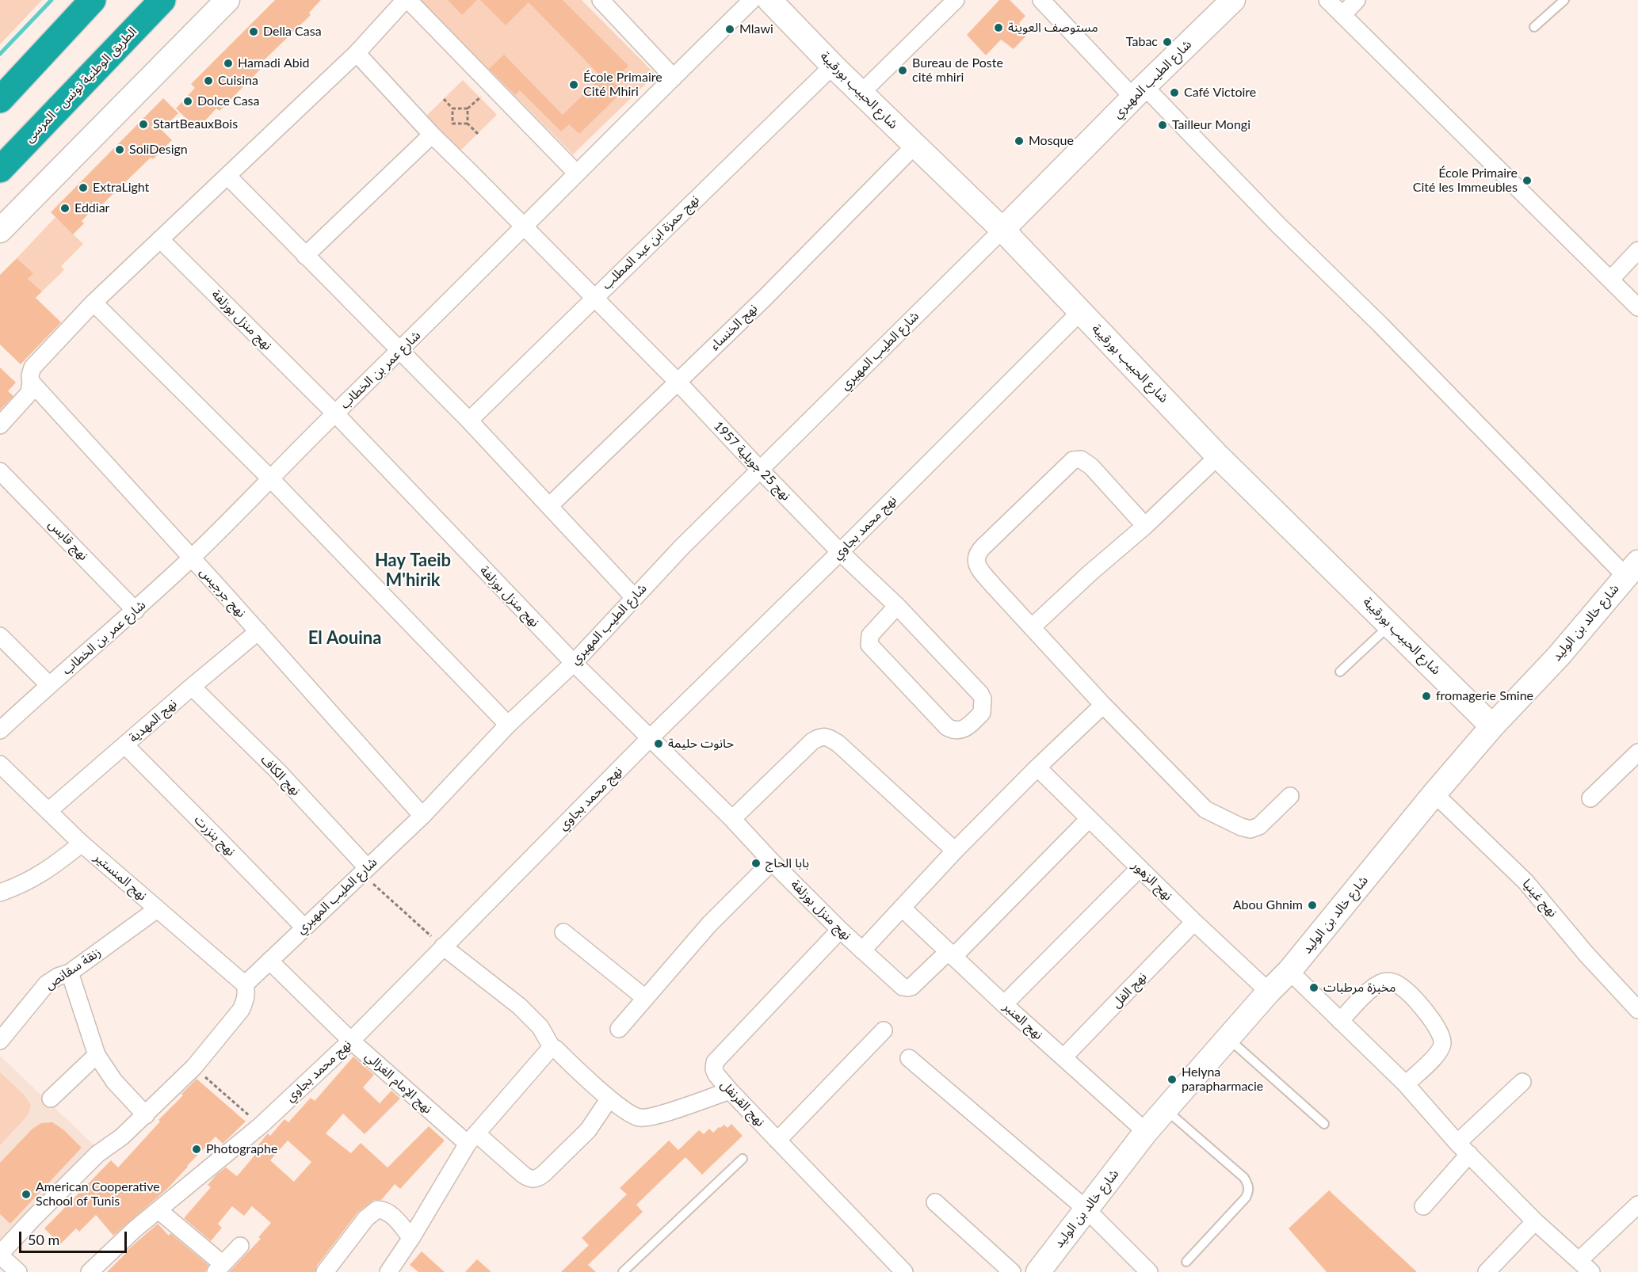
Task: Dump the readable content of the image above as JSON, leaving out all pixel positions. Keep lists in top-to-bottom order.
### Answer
{
  "streets": {
    "highway": ["الطريق الوطنية تونس - المرسى"],
    "street": [
      "شارع الطيب المهيري",
      "شارع الحبيب بورقيبة",
      "نهج حمزة ابن عبد المطلب",
      "نهج منزل بوزلفة",
      "نهج الخنساء",
      "شارع عمر بن الخطاب",
      "نهج 25 جويلية 1957",
      "نهج محمد بجاوي",
      "نهج قابس",
      "نهج جرجيس",
      "شارع خالد بن الوليد",
      "نهج المهدية",
      "نهج الكاف",
      "نهج بنزرت",
      "نهج المنستير",
      "نهج الزهور",
      "نهج غينيا",
      "زنقة سقانص",
      "نهج الفل",
      "نهج العنبر",
      "نهج الإمام الغزالي",
      "نهج القرنفل"
    ]
  },
  "crossings": [
    ["شارع الطيب المهيري", "شارع الحبيب بورقيبة"],
    ["شارع الطيب المهيري", "نهج منزل بوزلفة"],
    ["شارع الطيب المهيري", "نهج 25 جويلية 1957"],
    ["شارع الطيب المهيري", "نهج جرجيس"],
    ["شارع الطيب المهيري", "نهج الكاف"],
    ["شارع الطيب المهيري", "نهج بنزرت"],
    ["شارع الطيب المهيري", "نهج المنستير"],
    ["شارع الطيب المهيري", "نهج الإمام الغزالي"],
    ["شارع الحبيب بورقيبة", "نهج حمزة ابن عبد المطلب"],
    ["شارع الحبيب بورقيبة", "نهج الخنساء"],
    ["شارع الحبيب بورقيبة", "نهج محمد بجاوي"],
    ["شارع الحبيب بورقيبة", "شارع خالد بن الوليد"],
    ["نهج حمزة ابن عبد المطلب", "نهج 25 جويلية 1957"],
    ["نهج منزل بوزلفة", "شارع عمر بن الخطاب"],
    ["نهج منزل بوزلفة", "نهج محمد بجاوي"],
    ["نهج منزل بوزلفة", "نهج العنبر"],
    ["نهج منزل بوزلفة", "نهج القرنفل"],
    ["نهج الخنساء", "نهج 25 جويلية 1957"],
    ["شارع عمر بن الخطاب", "نهج 25 جويلية 1957"],
    ["شارع عمر بن الخطاب", "نهج قابس"],
    ["شارع عمر بن الخطاب", "نهج جرجيس"],
    ["نهج 25 جويلية 1957", "نهج محمد بجاوي"],
    ["نهج محمد بجاوي", "نهج الإمام الغزالي"],
    ["نهج جرجيس", "نهج المهدية"],
    ["شارع خالد بن الوليد", "نهج الزهور"],
    ["شارع خالد بن الوليد", "نهج غينيا"],
    ["شارع خالد بن الوليد", "نهج العنبر"],
    ["نهج المهدية", "نهج الكاف"],
    ["نهج المهدية", "نهج بنزرت"],
    ["نهج المهدية", "نهج المنستير"],
    ["نهج المنستير", "زنقة سقانص"],
    ["نهج الزهور", "نهج الفل"],
    ["نهج الفل", "نهج العنبر"]
  ],
  "districts": ["Hay Taeib M'hirik", "El Aouina"],
  "places": [
    "مستوصف العوينة",
    "Mlawi",
    "Della Casa",
    "Tabac",
    "Hamadi Abid",
    "Bureau de Poste cité mhiri",
    "Cuisina",
    "École Primaire Cité Mhiri",
    "Café Victoire",
    "Dolce Casa",
    "StartBeauxBois",
    "Tailleur Mongi",
    "Mosque",
    "SoliDesign",
    "École Primaire Cité les Immeubles",
    "ExtraLight",
    "Eddiar",
    "fromagerie Smine",
    "حانوت حليمة",
    "بابا الحاج",
    "Abou Ghnim",
    "مخبزة مرطبات",
    "Helyna parapharmacie",
    "Photographe",
    "American Cooperative School of Tunis"
  ],
  "scale_bar": "50 m"
}
